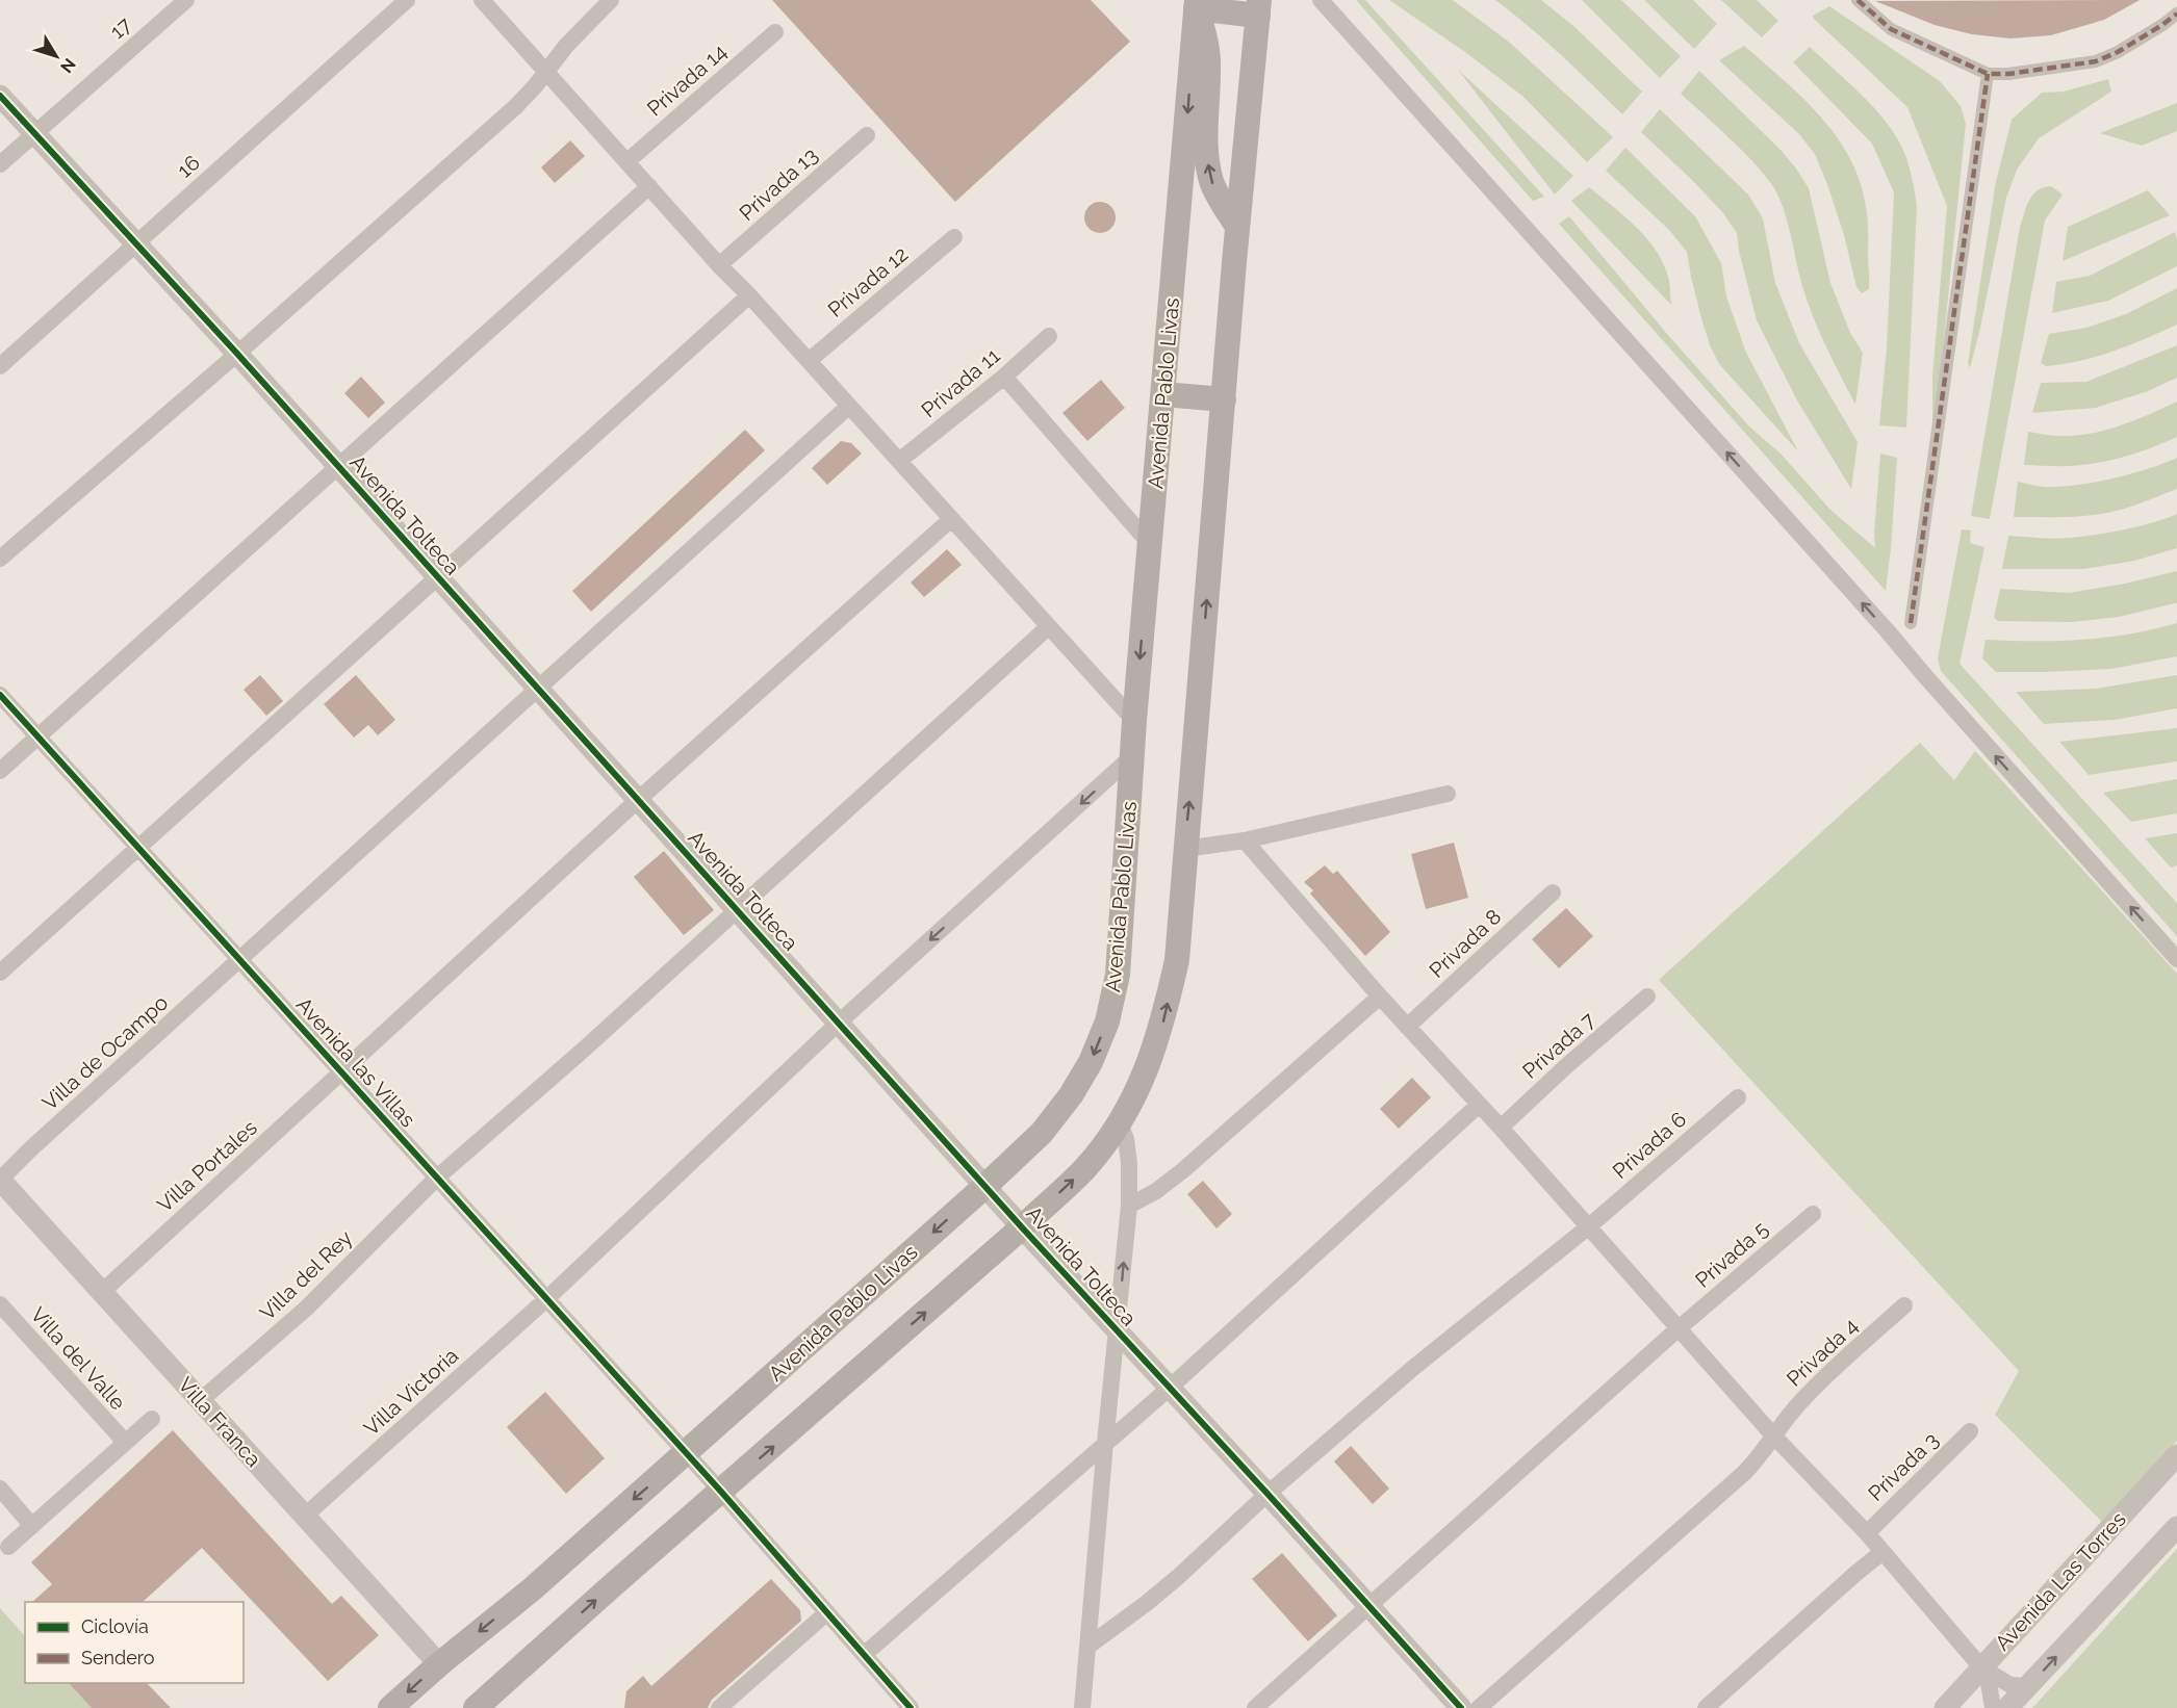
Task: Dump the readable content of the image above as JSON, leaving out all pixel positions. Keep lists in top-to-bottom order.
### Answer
{
  "streets": {
    "main road": ["Avenida Pablo Livas"],
    "street": [
      "17",
      "Privada 14",
      "16",
      "Privada 13",
      "Privada 12",
      "Privada 11",
      "Avenida Tolteca",
      "Privada 8",
      "Privada 7",
      "Villa de Ocampo",
      "Avenida las Villas",
      "Privada 6",
      "Villa Portales",
      "Privada 5",
      "Villa del Rey",
      "Privada 4",
      "Villa del Valle",
      "Villa Victoria",
      "Villa Franca",
      "Privada 3",
      "Avenida Las Torres"
    ]
  },
  "crossings": [
    ["17", "Avenida Tolteca"],
    ["16", "Avenida Tolteca"],
    ["Avenida Pablo Livas", "Avenida Tolteca"],
    ["Avenida Pablo Livas", "Avenida las Villas"],
    ["Avenida Pablo Livas", "Villa Victoria"],
    ["Avenida Pablo Livas", "Villa Franca"],
    ["Avenida Tolteca", "Villa de Ocampo"],
    ["Avenida Tolteca", "Privada 6"],
    ["Avenida Tolteca", "Villa Portales"],
    ["Avenida Tolteca", "Privada 5"],
    ["Avenida Tolteca", "Villa del Rey"],
    ["Avenida Tolteca", "Villa Victoria"],
    ["Villa de Ocampo", "Avenida las Villas"],
    ["Villa de Ocampo", "Villa Franca"],
    ["Avenida las Villas", "Villa Portales"],
    ["Avenida las Villas", "Villa del Rey"],
    ["Avenida las Villas", "Villa Victoria"],
    ["Villa Portales", "Villa Franca"],
    ["Villa del Rey", "Villa Franca"],
    ["Villa Victoria", "Villa Franca"]
  ],
  "one_way": ["Villa Victoria"],
  "legend": ["Ciclovía", "Sendero"],
  "north": "bottom right"
}
